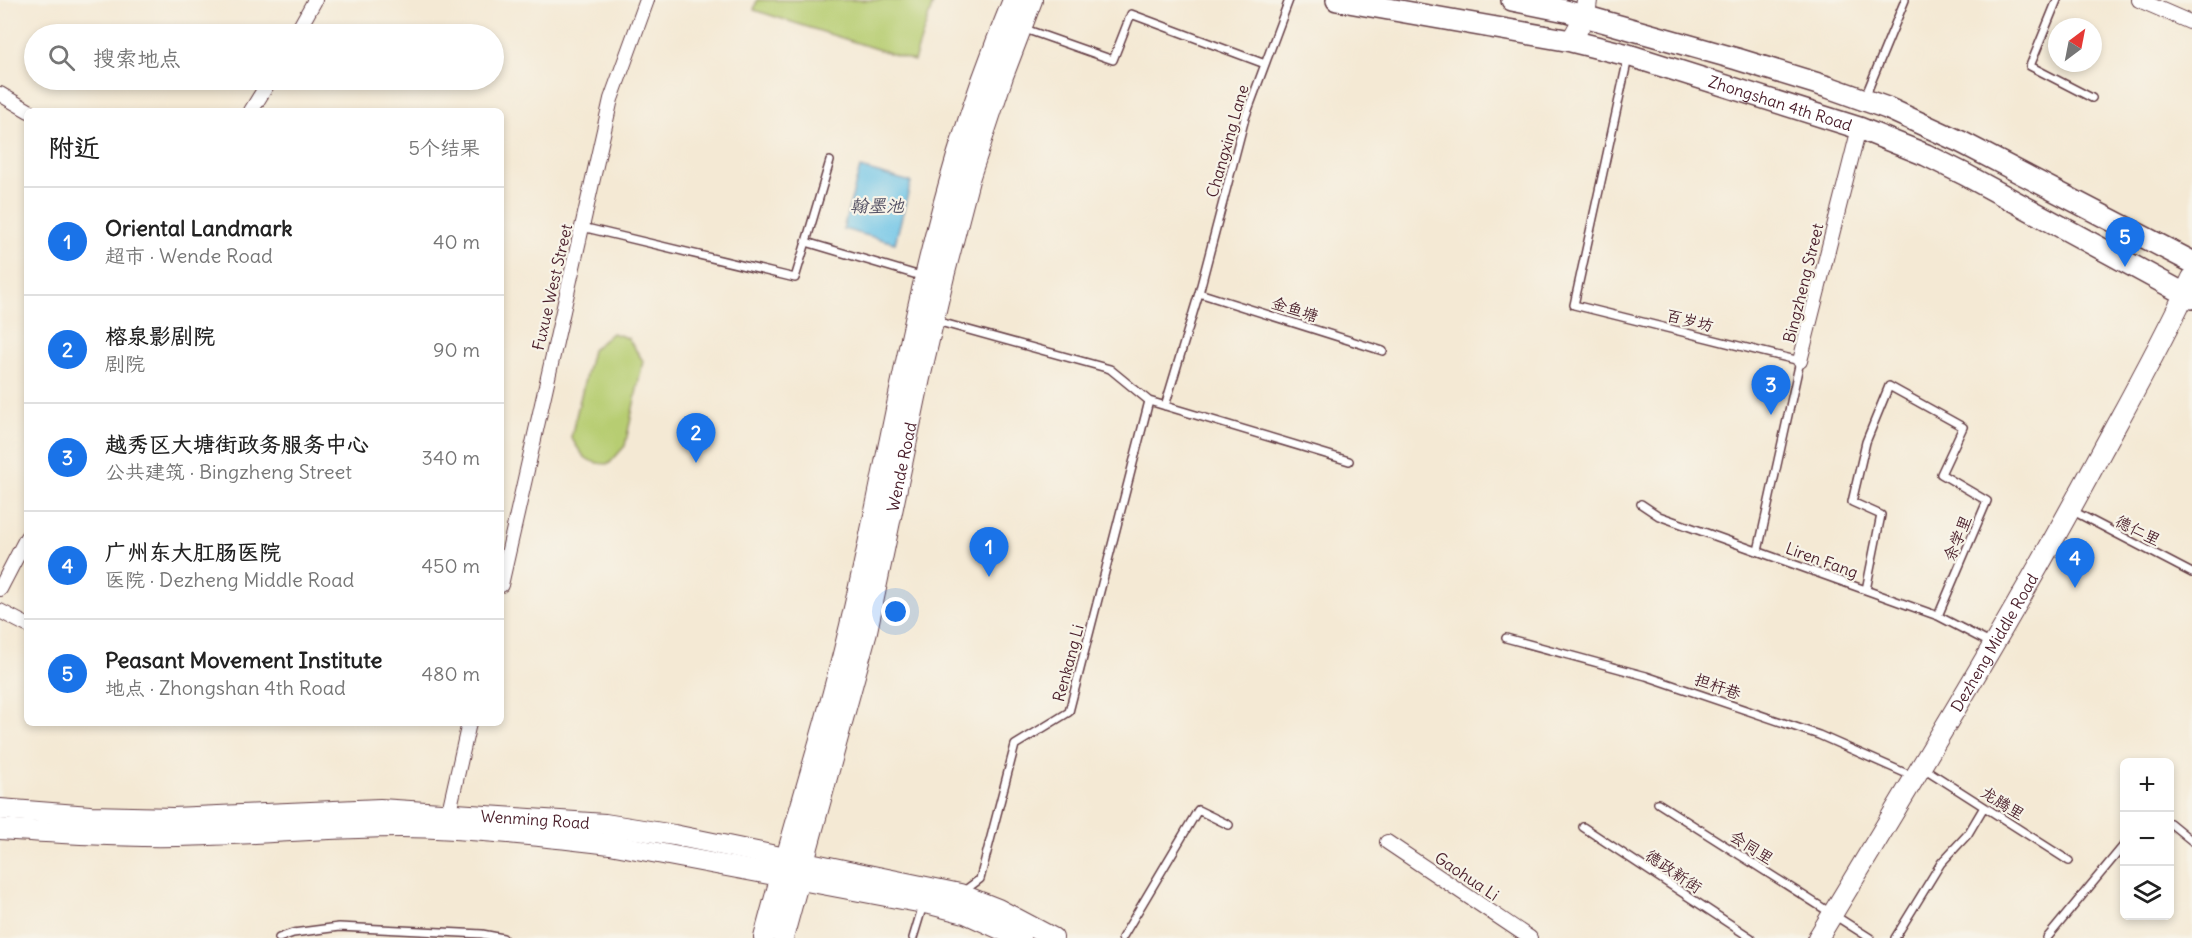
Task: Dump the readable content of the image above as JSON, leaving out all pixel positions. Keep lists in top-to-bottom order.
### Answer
{
  "streets": {
    "main road": [
      "Zhongshan 4th Road",
      "Wende Road",
      "Dezheng Middle Road",
      "Wenming Road"
    ],
    "street": ["Bingzheng Street", "Fuxue West Street", "Gaohua Li"],
    "lane": [
      "Changxing Lane",
      "金鱼塘",
      "百岁坊",
      "德仁里",
      "余学里",
      "Liren Fang",
      "Renkang Li",
      "担杆巷",
      "龙腾里",
      "会同里",
      "德政新街"
    ]
  },
  "crossings": [
    ["Zhongshan 4th Road", "Bingzheng Street"],
    ["Zhongshan 4th Road", "百岁坊"],
    ["Zhongshan 4th Road", "Dezheng Middle Road"],
    ["Changxing Lane", "金鱼塘"],
    ["Bingzheng Street", "百岁坊"],
    ["Bingzheng Street", "Liren Fang"],
    ["Wende Road", "Wenming Road"],
    ["德仁里", "Dezheng Middle Road"],
    ["余学里", "Liren Fang"],
    ["Liren Fang", "Dezheng Middle Road"],
    ["Dezheng Middle Road", "担杆巷"],
    ["Dezheng Middle Road", "龙腾里"],
    ["Dezheng Middle Road", "会同里"],
    ["Renkang Li", "Wenming Road"],
    ["担杆巷", "龙腾里"]
  ],
  "water": ["翰墨池"],
  "north": "top right",
  "page": {
    "search": "搜索地点",
    "heading": ["附近", "5个结果"],
    "list": [
      {
        "mark": "1",
        "name": "Oriental Landmark",
        "note": "超市 · Wende Road",
        "value": "40 m"
      },
      {
        "mark": "2",
        "name": "榕泉影剧院",
        "note": "剧院",
        "value": "90 m"
      },
      {
        "mark": "3",
        "name": "越秀区大塘街政务服务中心",
        "note": "公共建筑 · Bingzheng Street",
        "value": "340 m"
      },
      {
        "mark": "4",
        "name": "广州东大肛肠医院",
        "note": "医院 · Dezheng Middle Road",
        "value": "450 m"
      },
      {
        "mark": "5",
        "name": "Peasant Movement Institute",
        "note": "地点 · Zhongshan 4th Road",
        "value": "480 m"
      }
    ],
    "pins": [
      "5",
      "3",
      "2",
      "1",
      "4"
    ],
    "map_buttons": ["+", "−"]
  }
}
